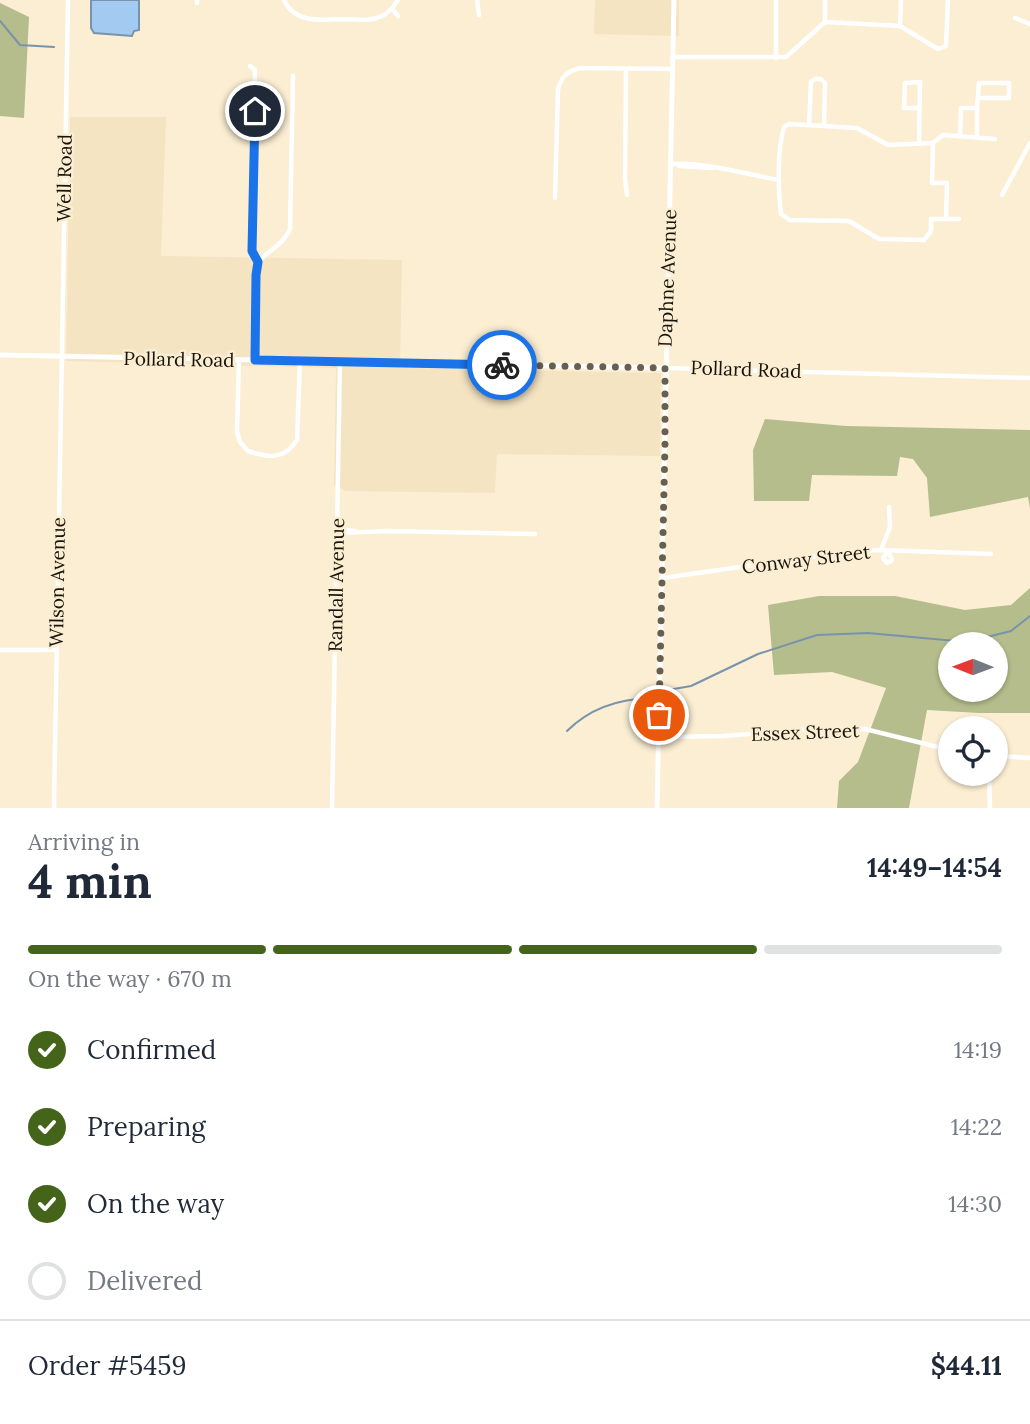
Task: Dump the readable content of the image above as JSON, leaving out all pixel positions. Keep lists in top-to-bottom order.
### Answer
{
  "streets": {
    "street": [
      "Well Road",
      "Daphne Avenue",
      "Pollard Road",
      "Conway Street",
      "Wilson Avenue",
      "Randall Avenue",
      "Essex Street"
    ]
  },
  "crossings": [
    ["Well Road", "Pollard Road"],
    ["Well Road", "Wilson Avenue"],
    ["Daphne Avenue", "Pollard Road"],
    ["Daphne Avenue", "Conway Street"],
    ["Daphne Avenue", "Essex Street"],
    ["Pollard Road", "Wilson Avenue"],
    ["Pollard Road", "Randall Avenue"]
  ],
  "north": "left",
  "page": {
    "heading": ["4 min", "Arriving in", "14:49–14:54"],
    "panel": ["Order #5459", "$44.11"],
    "bar": "On the way · 670 m",
    "list": [
      ["Confirmed", "14:19"],
      ["Preparing", "14:22"],
      ["On the way", "14:30"],
      "Delivered"
    ]
  }
}
